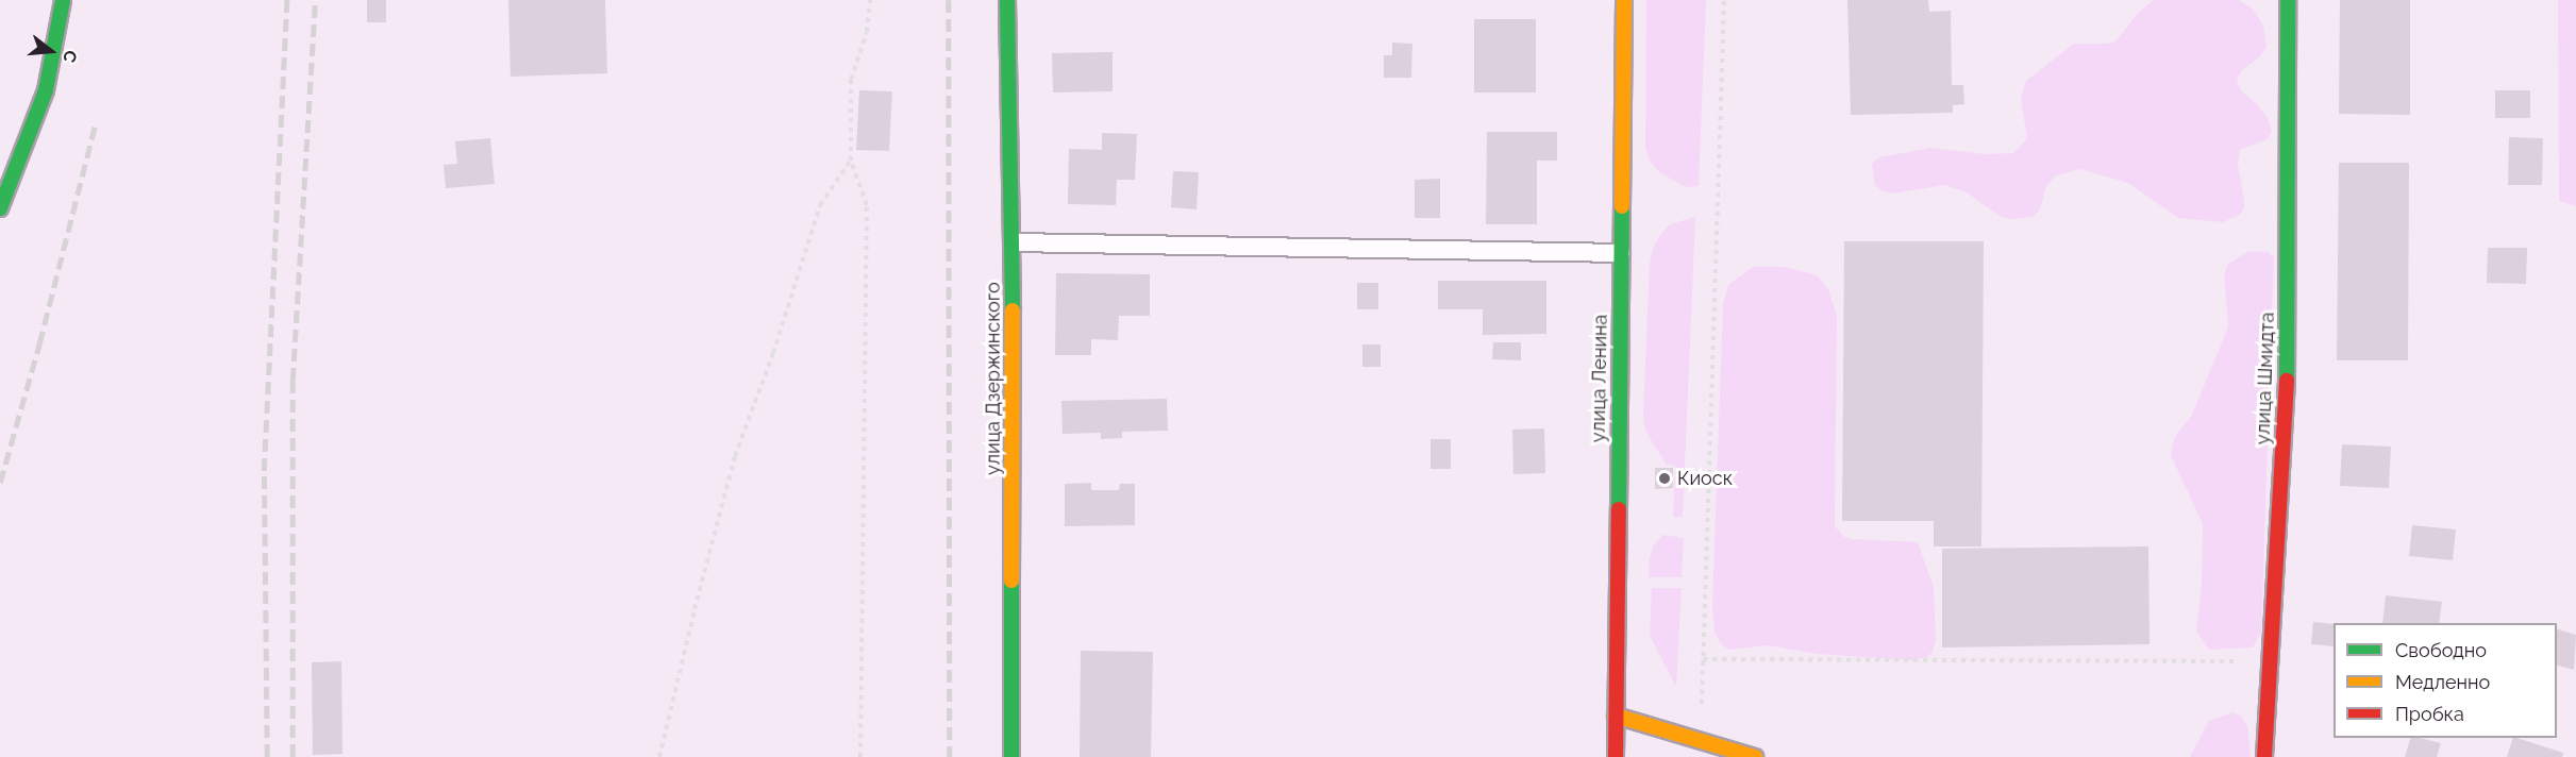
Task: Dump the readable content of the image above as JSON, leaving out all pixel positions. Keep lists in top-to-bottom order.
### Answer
{
  "streets": {
    "street": ["улица Дзержинского", "улица Ленина", "улица Шмидта"]
  },
  "places": ["Киоск"],
  "legend": ["Свободно", "Медленно", "Пробка"],
  "north": "right"
}
